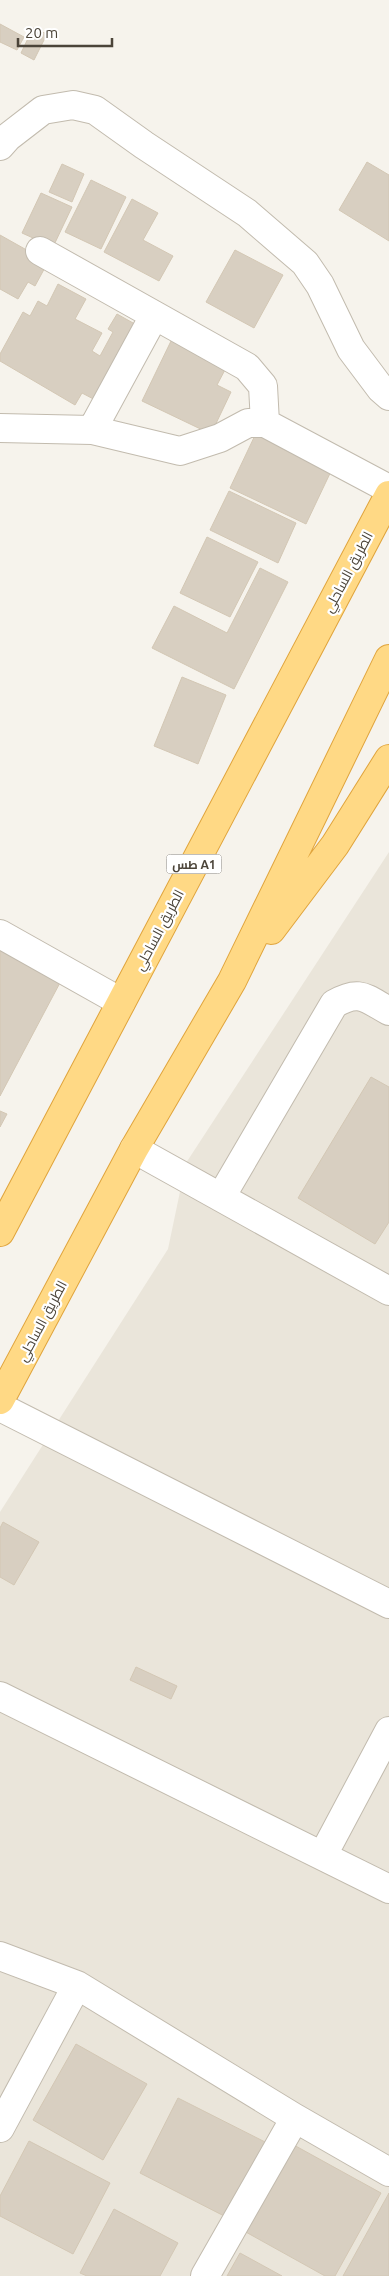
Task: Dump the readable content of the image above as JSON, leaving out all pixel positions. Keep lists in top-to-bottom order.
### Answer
{
  "streets": {
    "highway": ["الطريق الساحلي", "طس A1"]
  },
  "scale_bar": "20 m"
}
